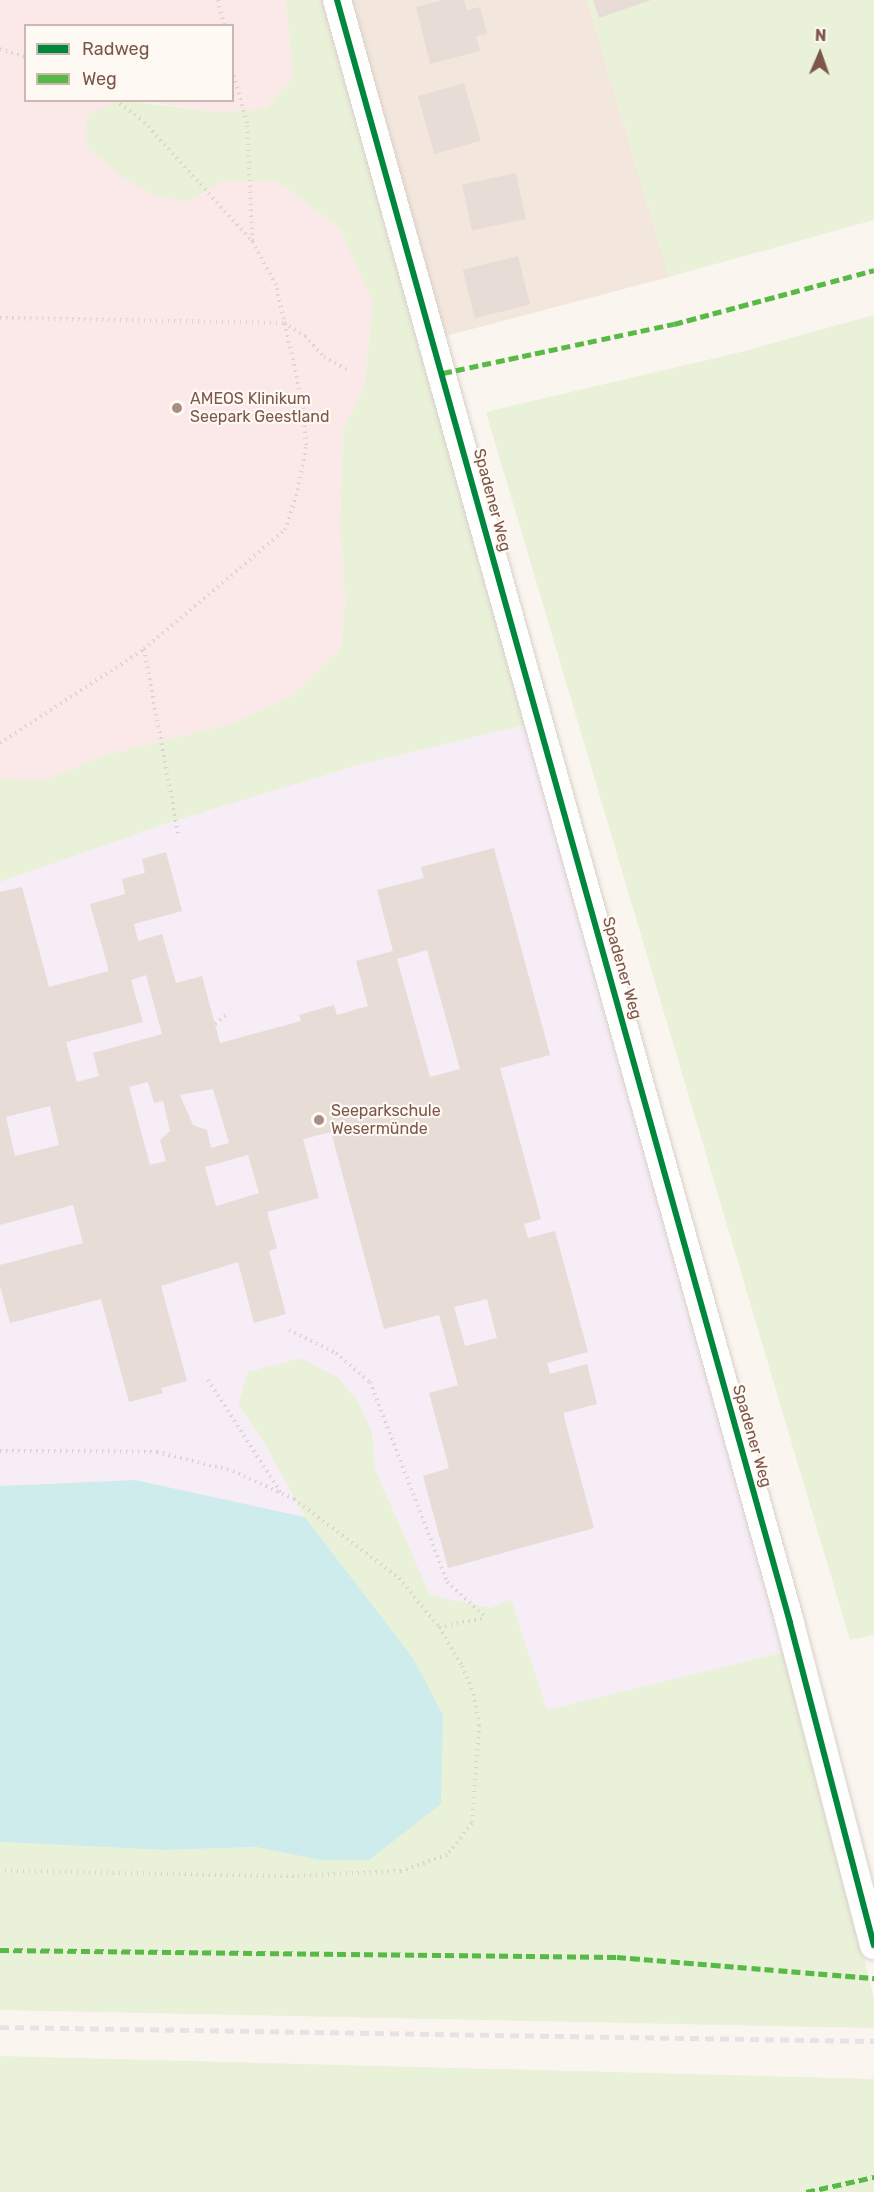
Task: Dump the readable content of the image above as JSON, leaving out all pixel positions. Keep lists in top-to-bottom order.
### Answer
{
  "streets": {
    "street": ["Spadener Weg"]
  },
  "places": ["AMEOS Klinikum Seepark Geestland", "Seeparkschule Wesermünde"],
  "legend": ["Radweg", "Weg"],
  "north": "top"
}
